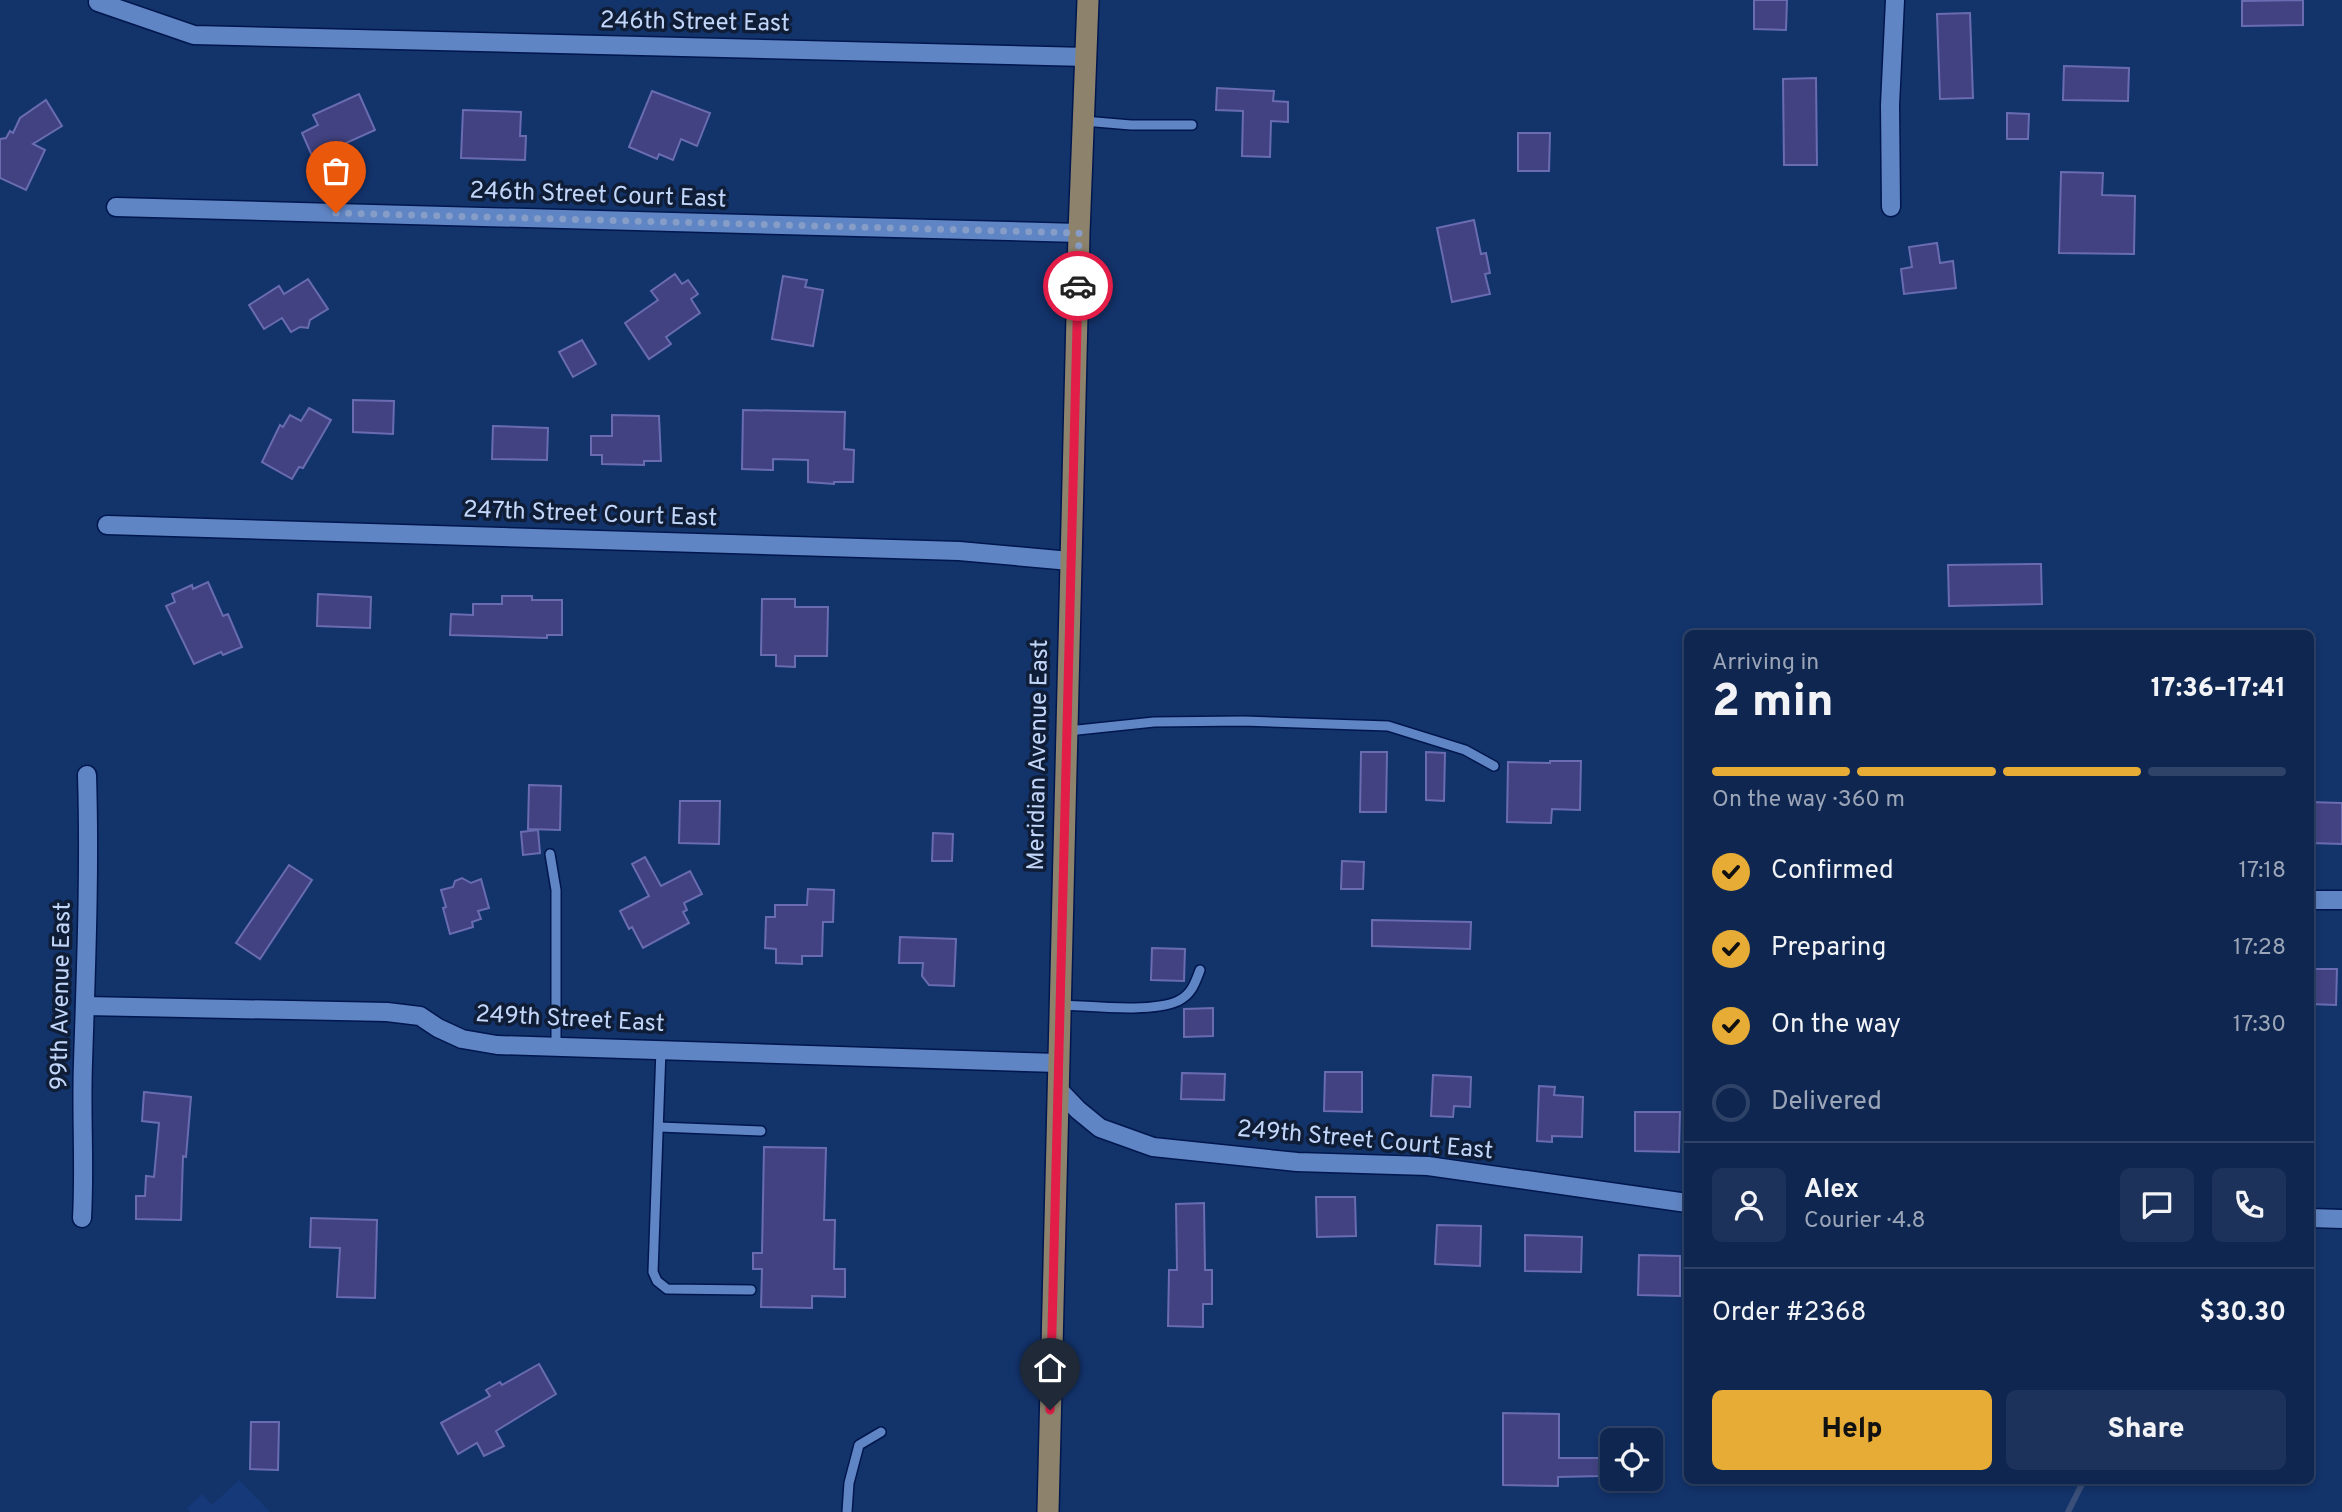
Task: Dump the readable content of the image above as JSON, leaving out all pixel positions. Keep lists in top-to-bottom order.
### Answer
{
  "streets": {
    "main road": ["Meridian Avenue East"],
    "street": [
      "246th Street East",
      "246th Street Court East",
      "247th Street Court East",
      "99th Avenue East",
      "249th Street East",
      "249th Street Court East"
    ]
  },
  "crossings": [
    ["246th Street East", "Meridian Avenue East"],
    ["246th Street Court East", "Meridian Avenue East"],
    ["247th Street Court East", "Meridian Avenue East"],
    ["Meridian Avenue East", "249th Street East"],
    ["Meridian Avenue East", "249th Street Court East"],
    ["99th Avenue East", "249th Street East"]
  ],
  "page": {
    "heading": ["2 min", "Arriving in", "17:36–17:41"],
    "panel": [
      "Alex",
      "Courier · 4.8",
      "Order #2368",
      "$30.30"
    ],
    "bar": "On the way · 360 m",
    "list": [
      ["Confirmed", "17:18"],
      ["Preparing", "17:28"],
      ["On the way", "17:30"],
      "Delivered"
    ],
    "buttons": ["Help", "Share"]
  }
}
